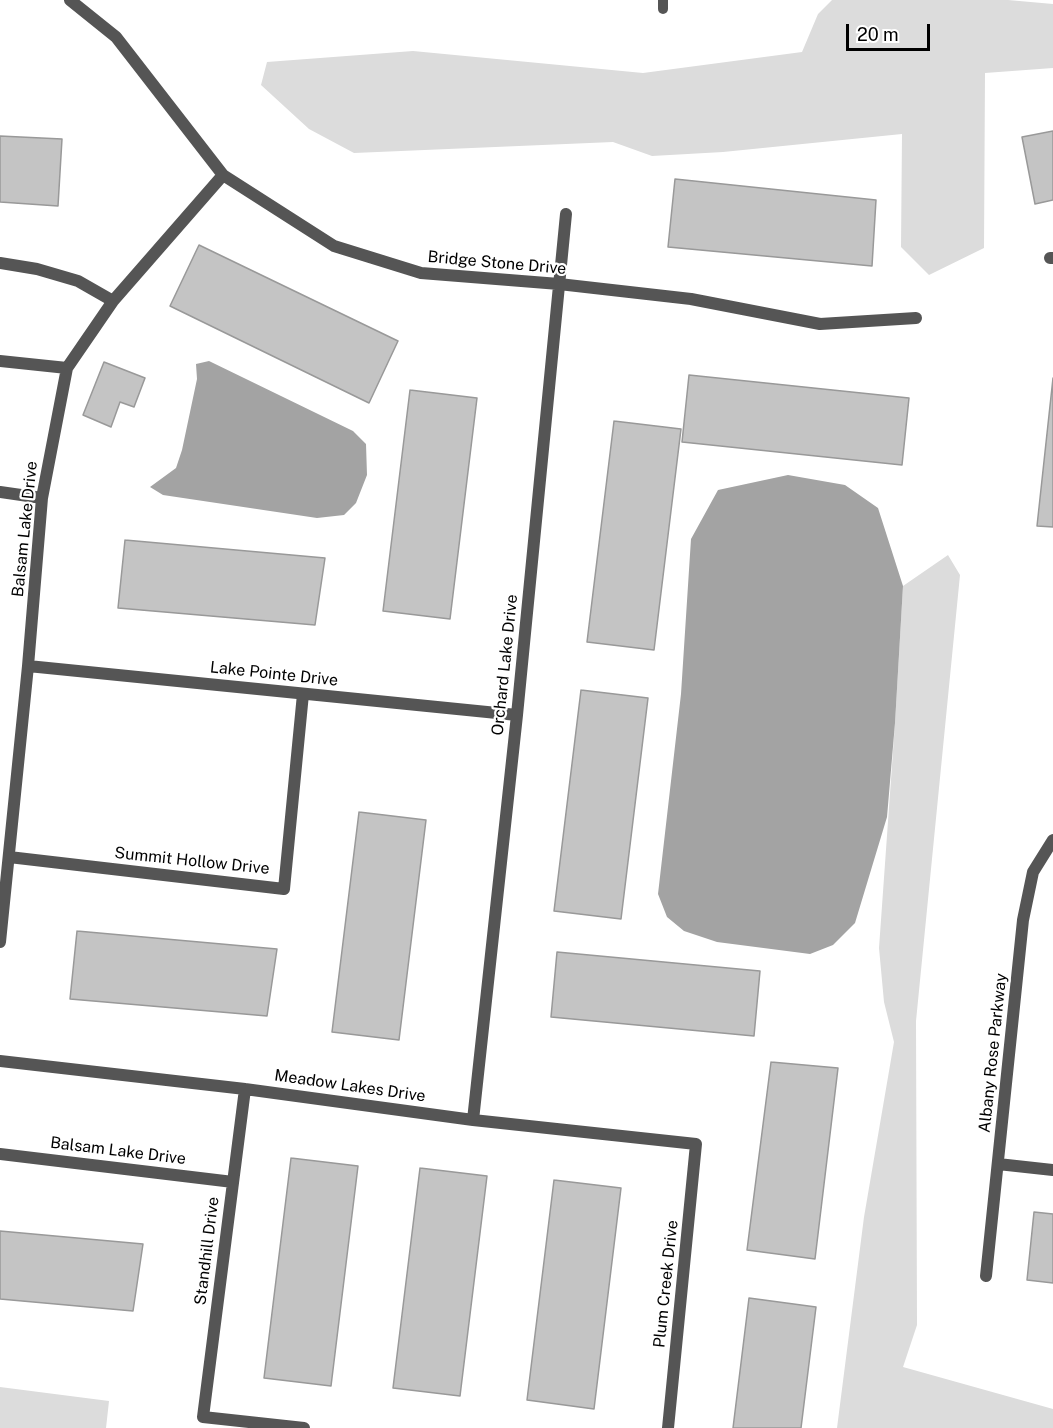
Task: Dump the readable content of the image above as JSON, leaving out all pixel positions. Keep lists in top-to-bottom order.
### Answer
{
  "streets": {
    "street": [
      "Bridge Stone Drive",
      "Balsam Lake Drive",
      "Orchard Lake Drive",
      "Lake Pointe Drive",
      "Summit Hollow Drive",
      "Albany Rose Parkway",
      "Meadow Lakes Drive",
      "Standhill Drive",
      "Plum Creek Drive"
    ]
  },
  "crossings": [
    ["Bridge Stone Drive", "Balsam Lake Drive"],
    ["Bridge Stone Drive", "Orchard Lake Drive"],
    ["Balsam Lake Drive", "Lake Pointe Drive"],
    ["Balsam Lake Drive", "Summit Hollow Drive"],
    ["Balsam Lake Drive", "Standhill Drive"],
    ["Orchard Lake Drive", "Lake Pointe Drive"],
    ["Orchard Lake Drive", "Meadow Lakes Drive"],
    ["Lake Pointe Drive", "Summit Hollow Drive"],
    ["Meadow Lakes Drive", "Standhill Drive"],
    ["Meadow Lakes Drive", "Plum Creek Drive"]
  ],
  "scale_bar": "20 m"
}
